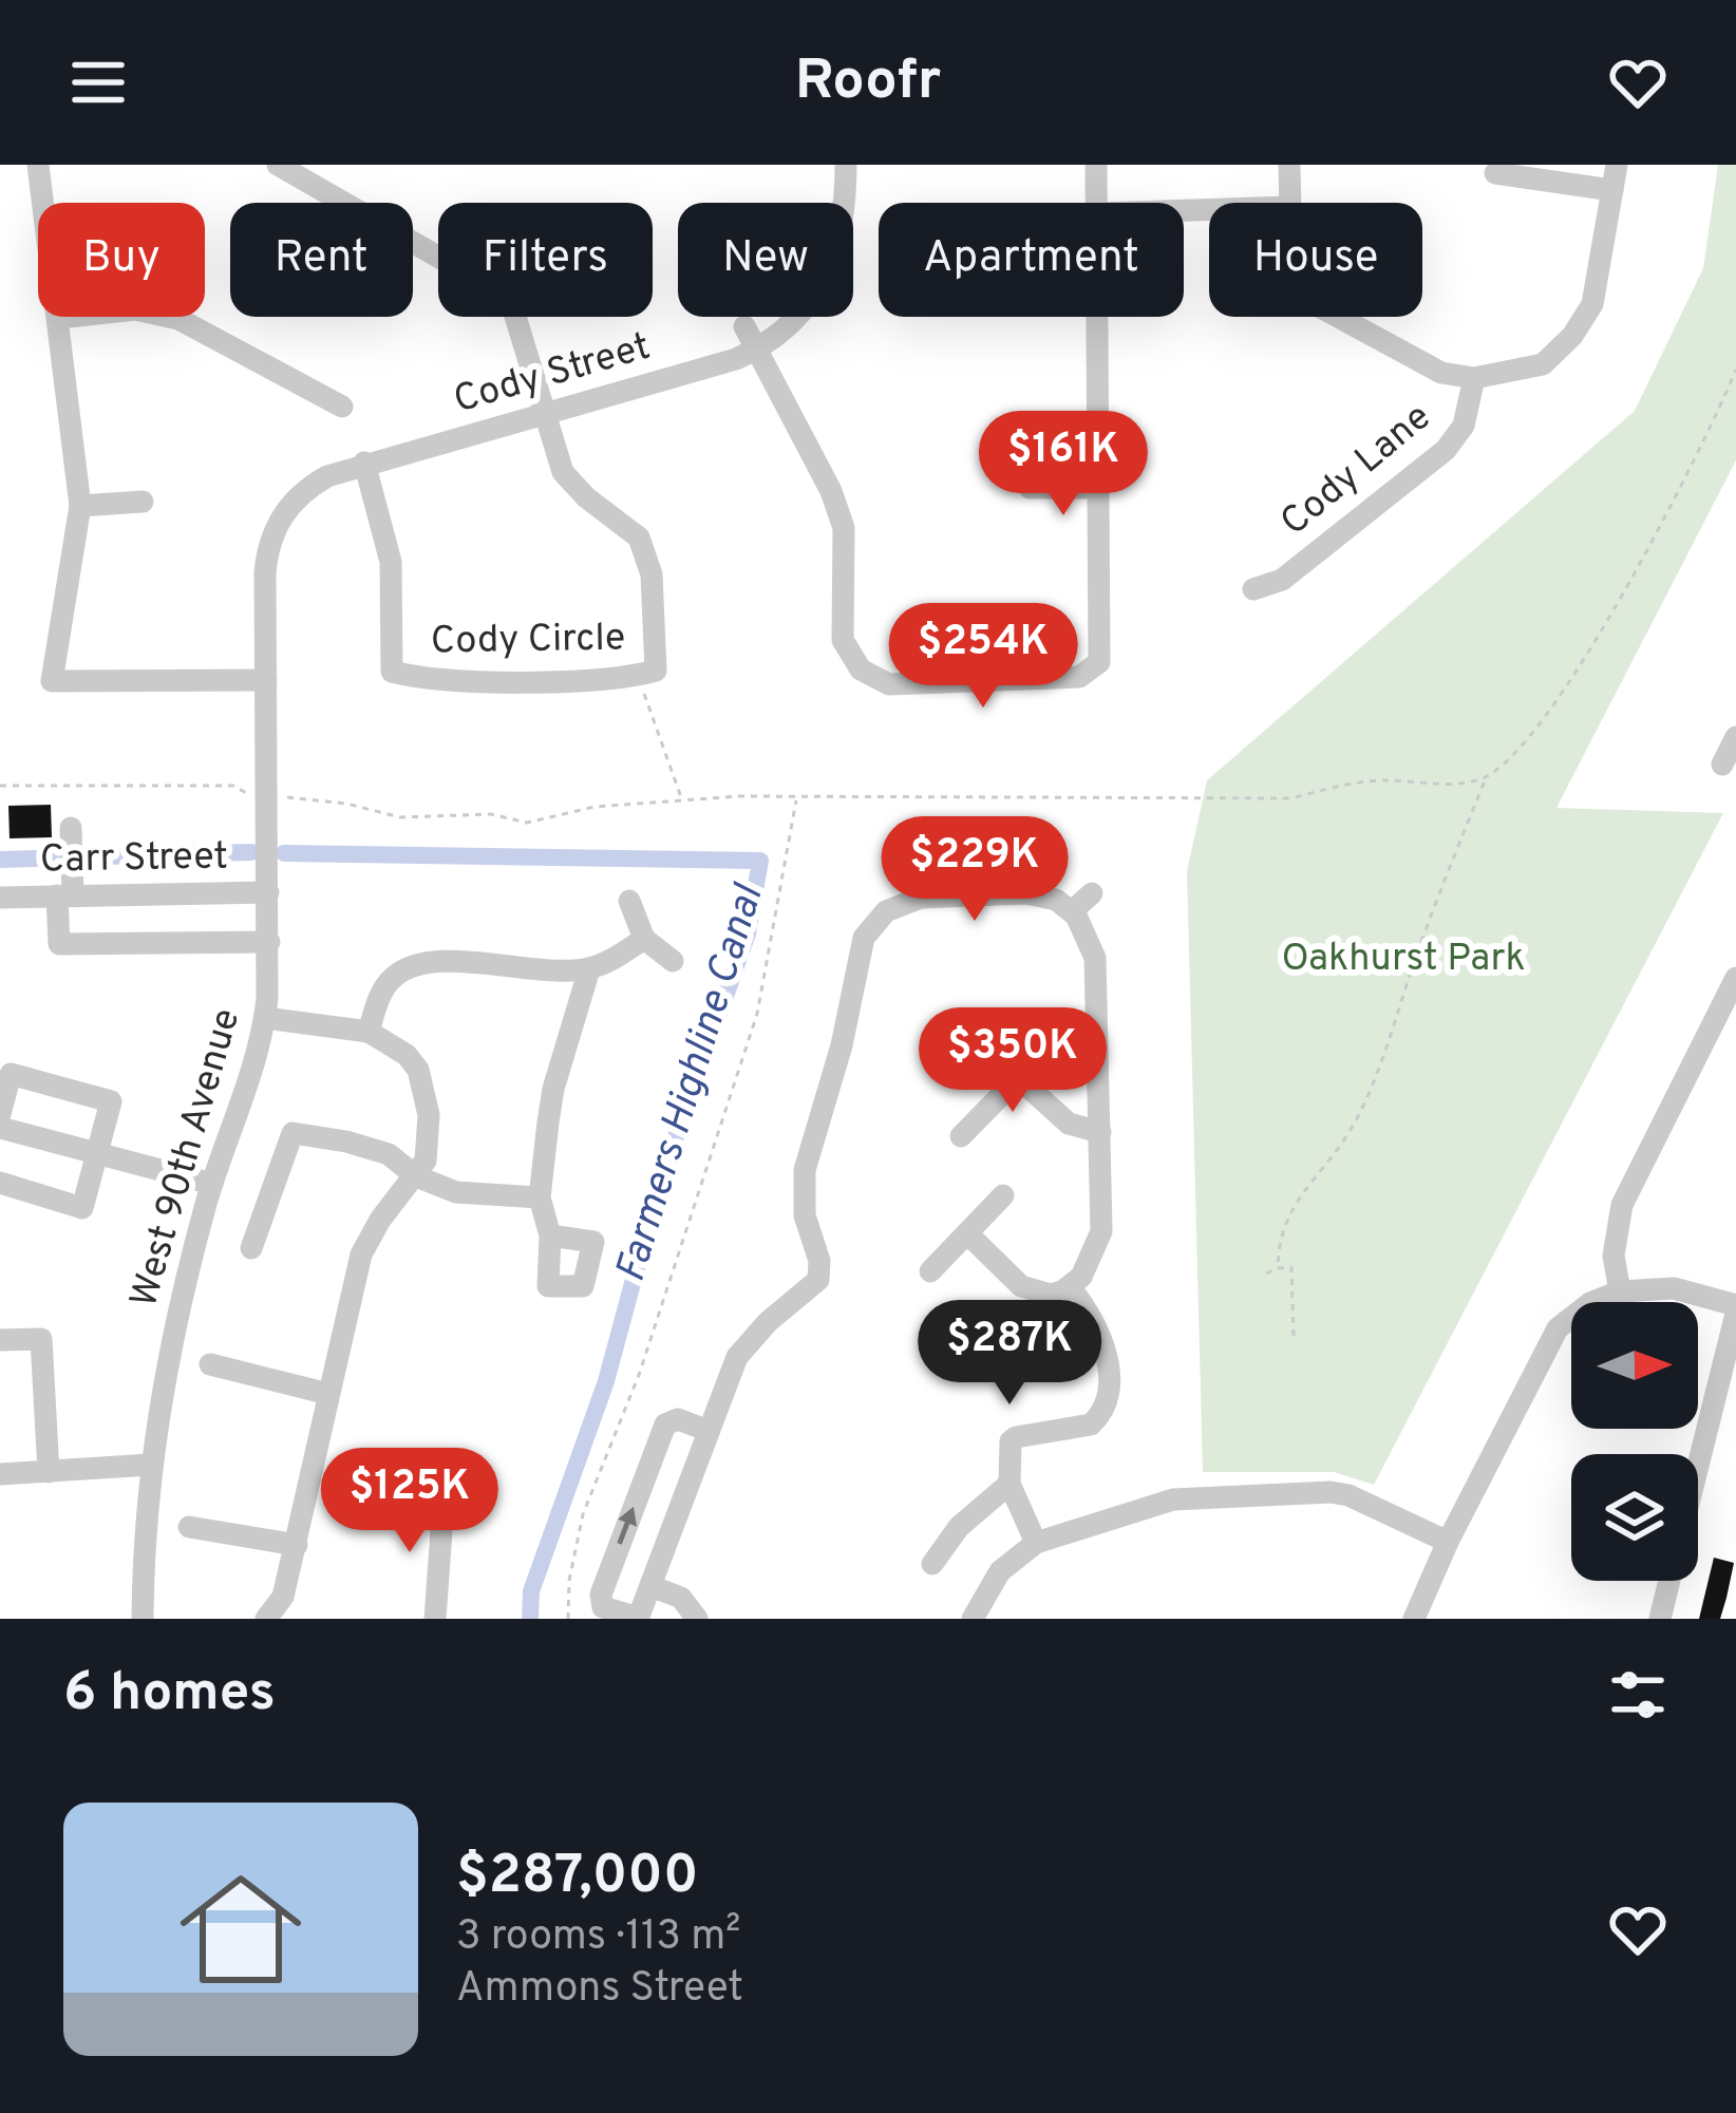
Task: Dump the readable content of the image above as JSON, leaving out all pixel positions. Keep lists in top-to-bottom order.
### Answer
{
  "streets": {
    "street": [
      "Cody Street",
      "Cody Lane",
      "Cody Circle",
      "Carr Street",
      "West 90th Avenue"
    ]
  },
  "crossings": [
    ["Cody Street", "Cody Circle"],
    ["Cody Street", "West 90th Avenue"],
    ["Cody Circle", "West 90th Avenue"],
    ["Carr Street", "West 90th Avenue"]
  ],
  "water": ["Farmers Highline Canal"],
  "parks": ["Oakhurst Park"],
  "north": "right",
  "page": {
    "header": "Roofr",
    "chip": [
      "Buy",
      "Rent",
      "Filters",
      "New",
      "Apartment",
      "House"
    ],
    "price": [
      "$161K",
      "$254K",
      "$229K",
      "$350K",
      "$287K",
      "$125K"
    ],
    "heading": "6 homes",
    "list": [
      {
        "name": "$287,000",
        "note": "3 rooms · 113 m² · Ammons Street"
      }
    ]
  }
}
